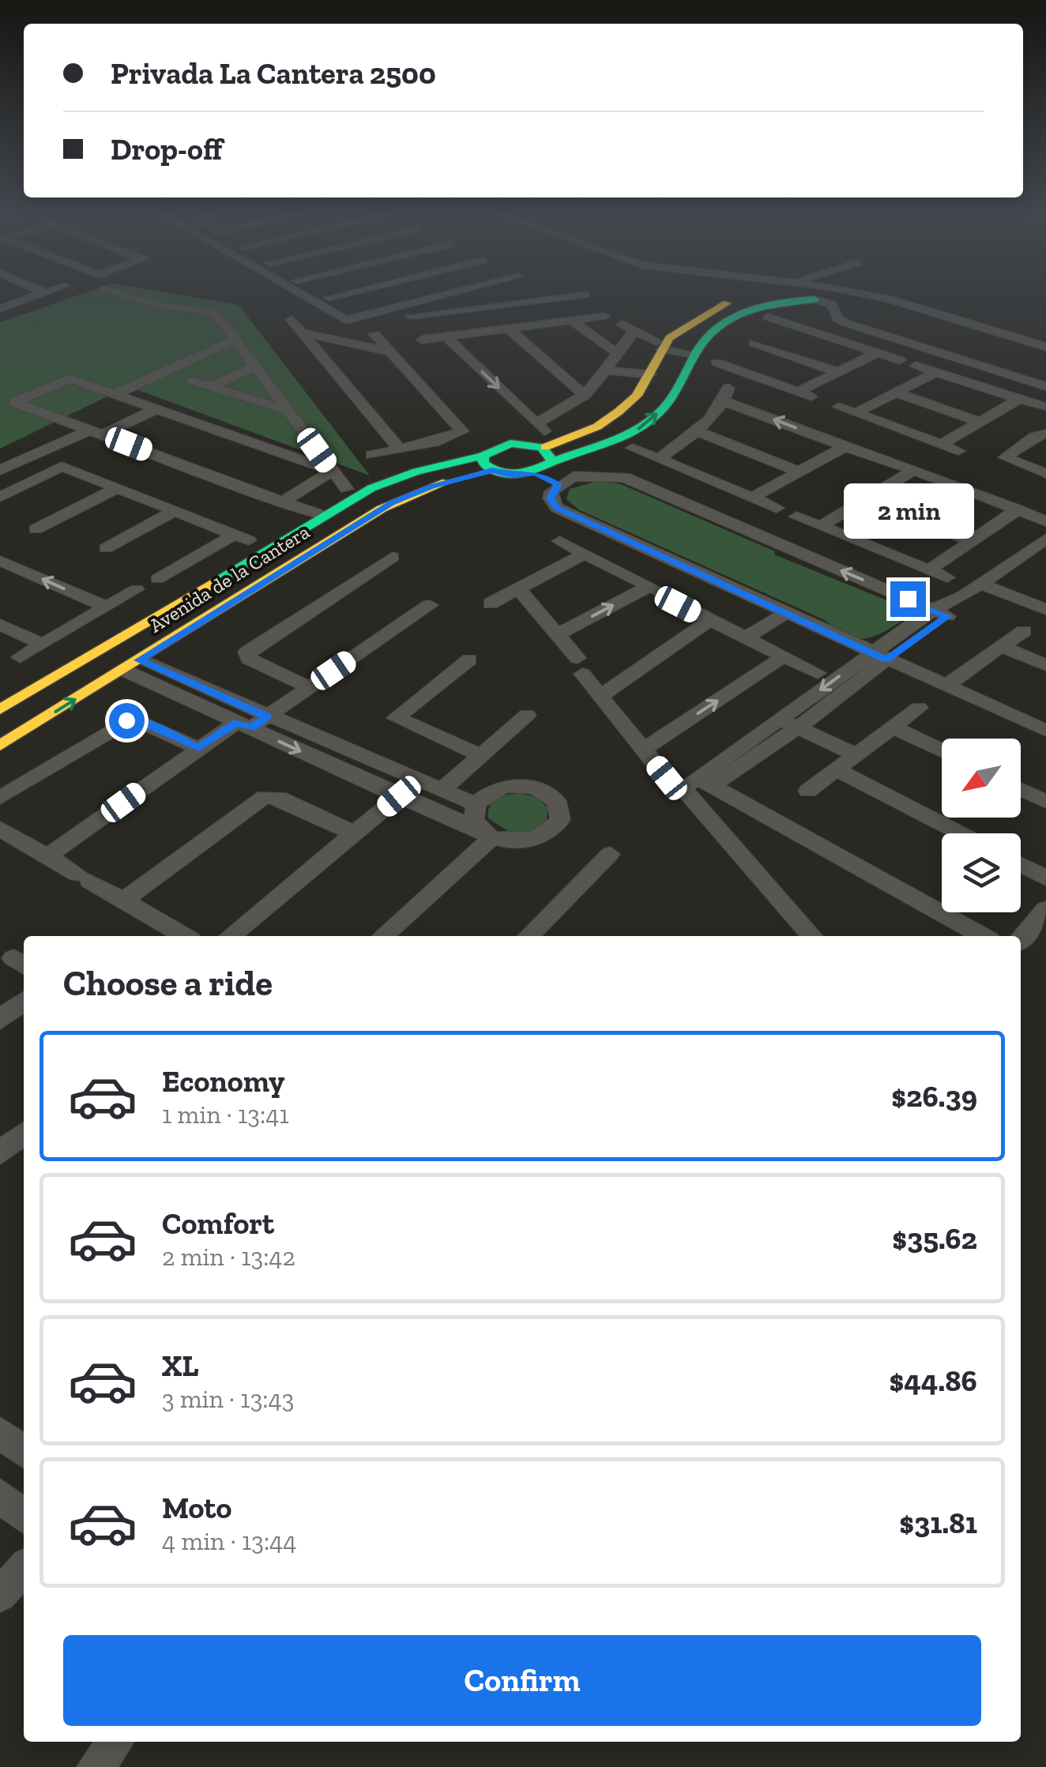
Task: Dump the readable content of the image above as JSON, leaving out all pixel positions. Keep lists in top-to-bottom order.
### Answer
{
  "streets": {
    "street": ["Avenida de la Cantera"]
  },
  "north": "bottom left",
  "page": {
    "banner": ["Privada La Cantera 2500", "Drop-off"],
    "bubble": "2 min",
    "heading": "Choose a ride",
    "list": [
      {
        "name": "Economy",
        "note": "1 min · 13:41",
        "value": "$26.39"
      },
      {
        "name": "Comfort",
        "note": "2 min · 13:42",
        "value": "$35.62"
      },
      {
        "name": "XL",
        "note": "3 min · 13:43",
        "value": "$44.86"
      },
      {
        "name": "Moto",
        "note": "4 min · 13:44",
        "value": "$31.81"
      }
    ],
    "buttons": "Confirm"
  }
}
